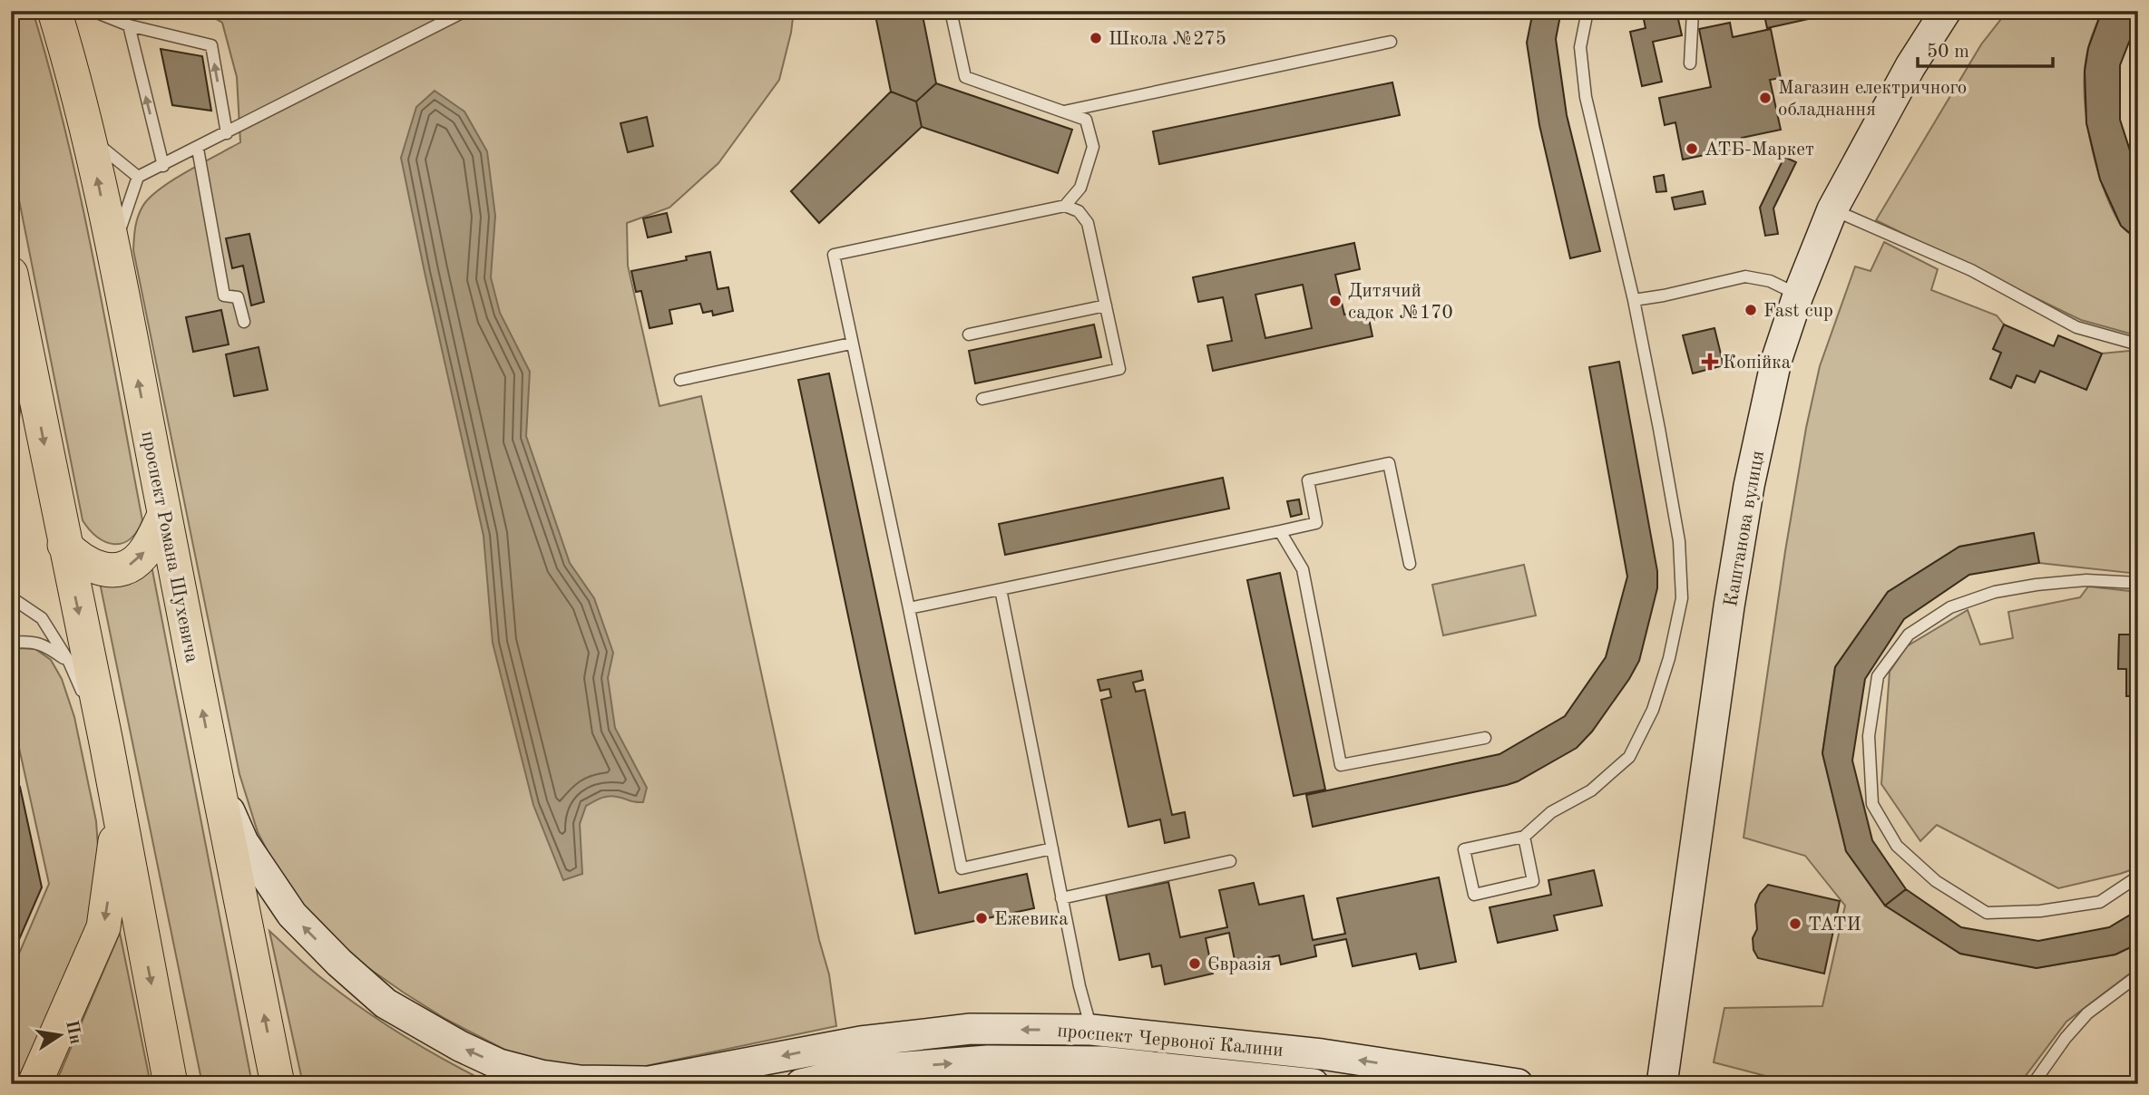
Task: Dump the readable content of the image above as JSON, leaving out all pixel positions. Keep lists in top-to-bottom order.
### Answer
{
  "streets": {
    "main road": ["Каштанова вулиця", "проспект Романа Шухевича", "проспект Червоної Калини"]
  },
  "crossings": [
    ["проспект Романа Шухевича", "проспект Червоної Калини"]
  ],
  "places": {
    "other": [
      "Школа №275",
      "Магазин електричного обладнання",
      "АТБ-Маркет",
      "Дитячий садок №170",
      "Fast cup",
      "Ежевика",
      "ТАТИ",
      "Євразія"
    ],
    "health": ["Копійка"]
  },
  "scale_bar": "50 m",
  "north": "right"
}
